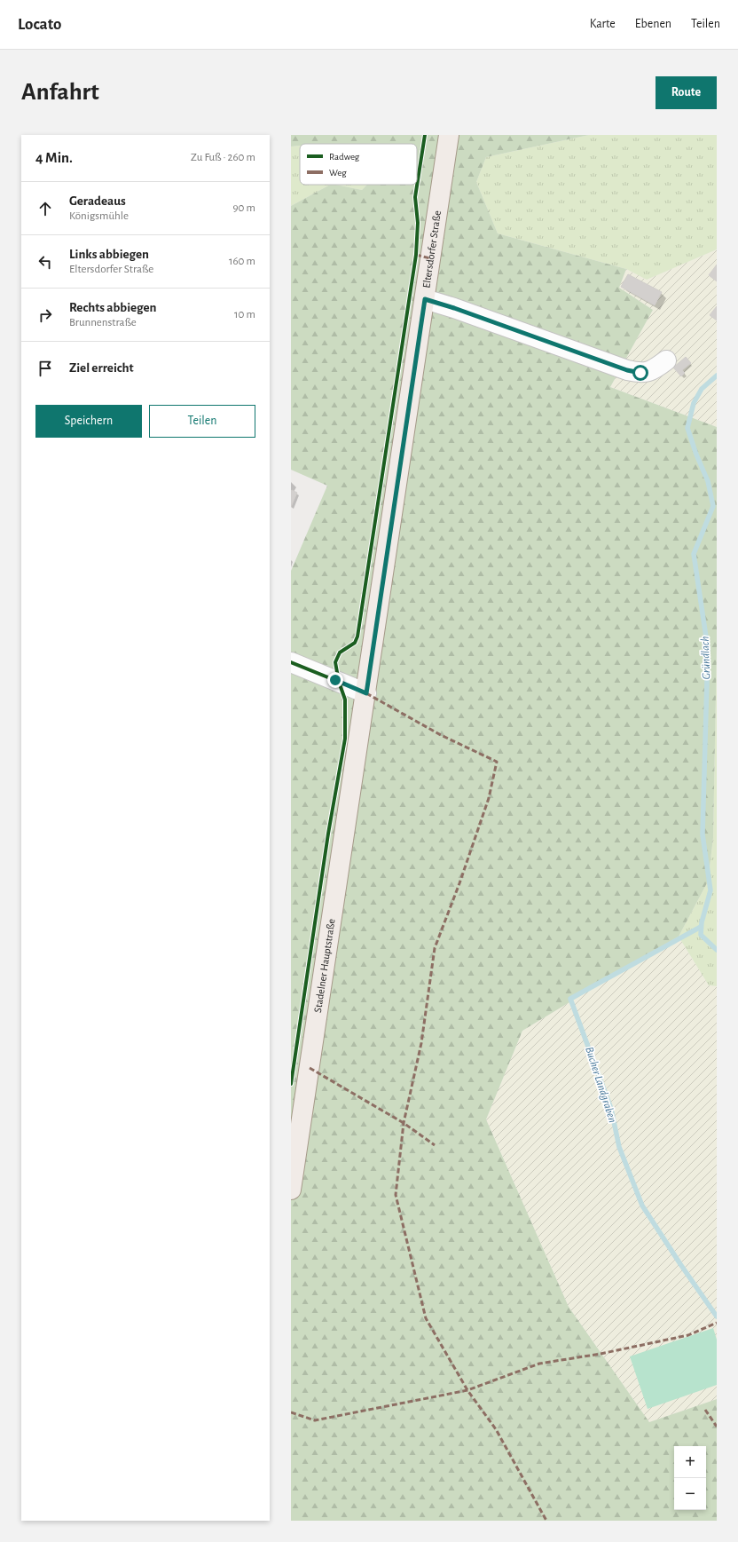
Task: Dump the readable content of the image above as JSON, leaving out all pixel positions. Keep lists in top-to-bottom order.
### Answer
{
  "streets": {
    "main road": ["Eltersdorfer Straße", "Stadelner Hauptstraße"]
  },
  "crossings": [
    ["Eltersdorfer Straße", "Stadelner Hauptstraße"]
  ],
  "water": ["Gründlach", "Bucher Landgraben"],
  "legend": ["Radweg", "Weg"],
  "page": {
    "header": "Locato",
    "nav": ["Karte", "Ebenen", "Teilen"],
    "buttons": [
      "Route",
      ["Speichern", "Teilen"]
    ],
    "title": "Anfahrt",
    "heading": ["4 Min.", "Zu Fuß · 260 m"],
    "list": [
      ["Geradeaus", "Königsmühle", "90 m"],
      ["Links abbiegen", "Eltersdorfer Straße", "160 m"],
      ["Rechts abbiegen", "Brunnenstraße", "10 m"],
      "Ziel erreicht"
    ],
    "map_buttons": ["+", "−"]
  }
}
